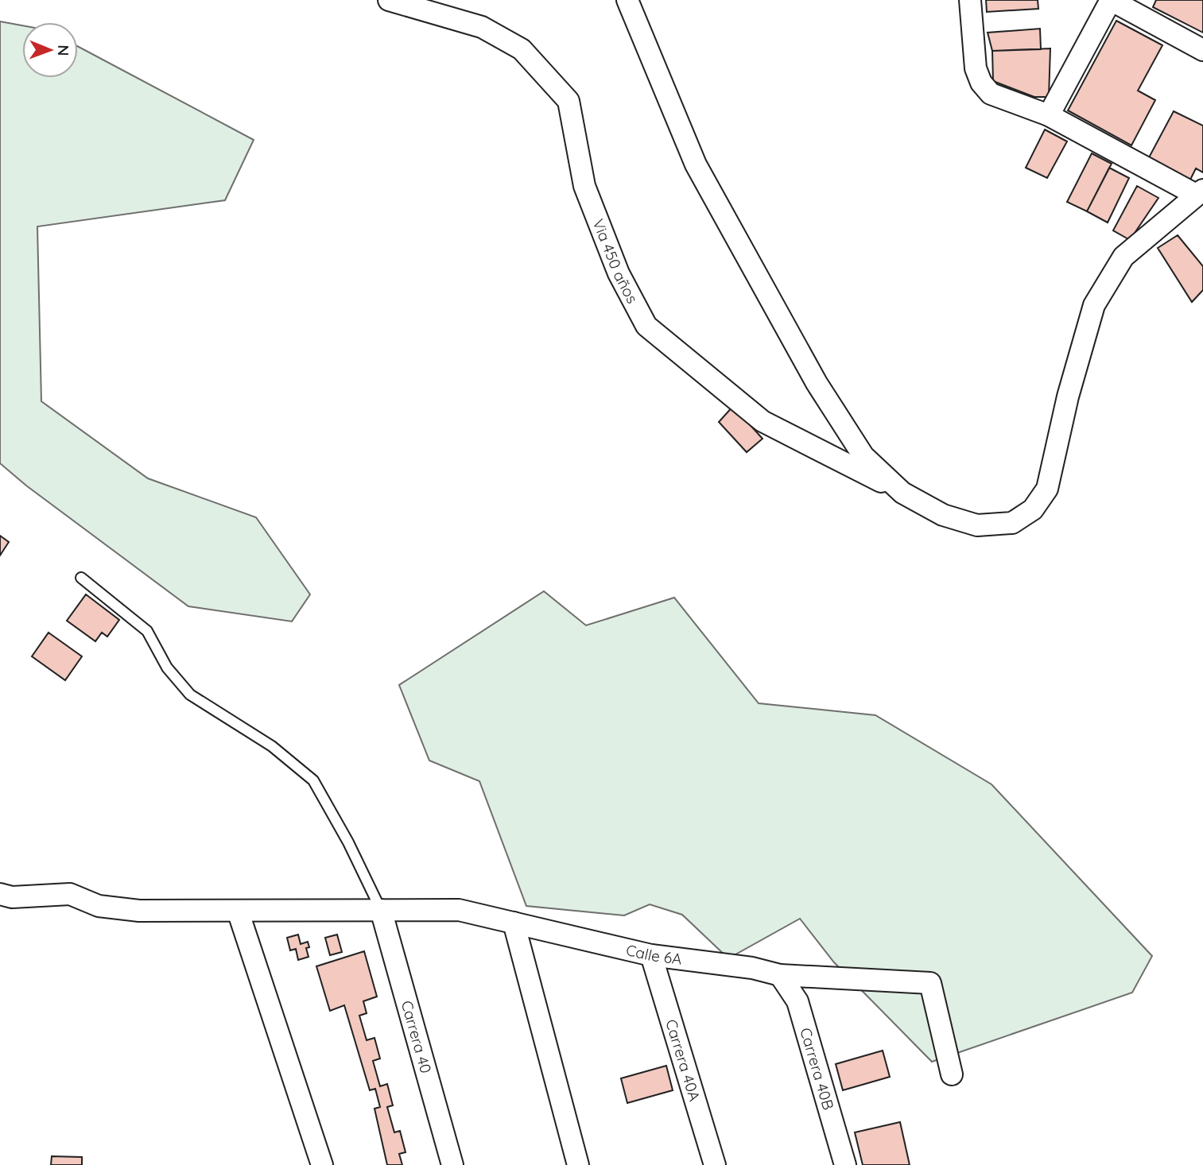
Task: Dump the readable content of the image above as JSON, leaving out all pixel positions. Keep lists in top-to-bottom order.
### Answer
{
  "streets": {
    "street": [
      "Via 450 años",
      "Calle 6A",
      "Carrera 40",
      "Carrera 40A",
      "Carrera 40B"
    ]
  },
  "crossings": [
    ["Calle 6A", "Carrera 40"],
    ["Calle 6A", "Carrera 40A"],
    ["Calle 6A", "Carrera 40B"]
  ],
  "north": "right"
}
